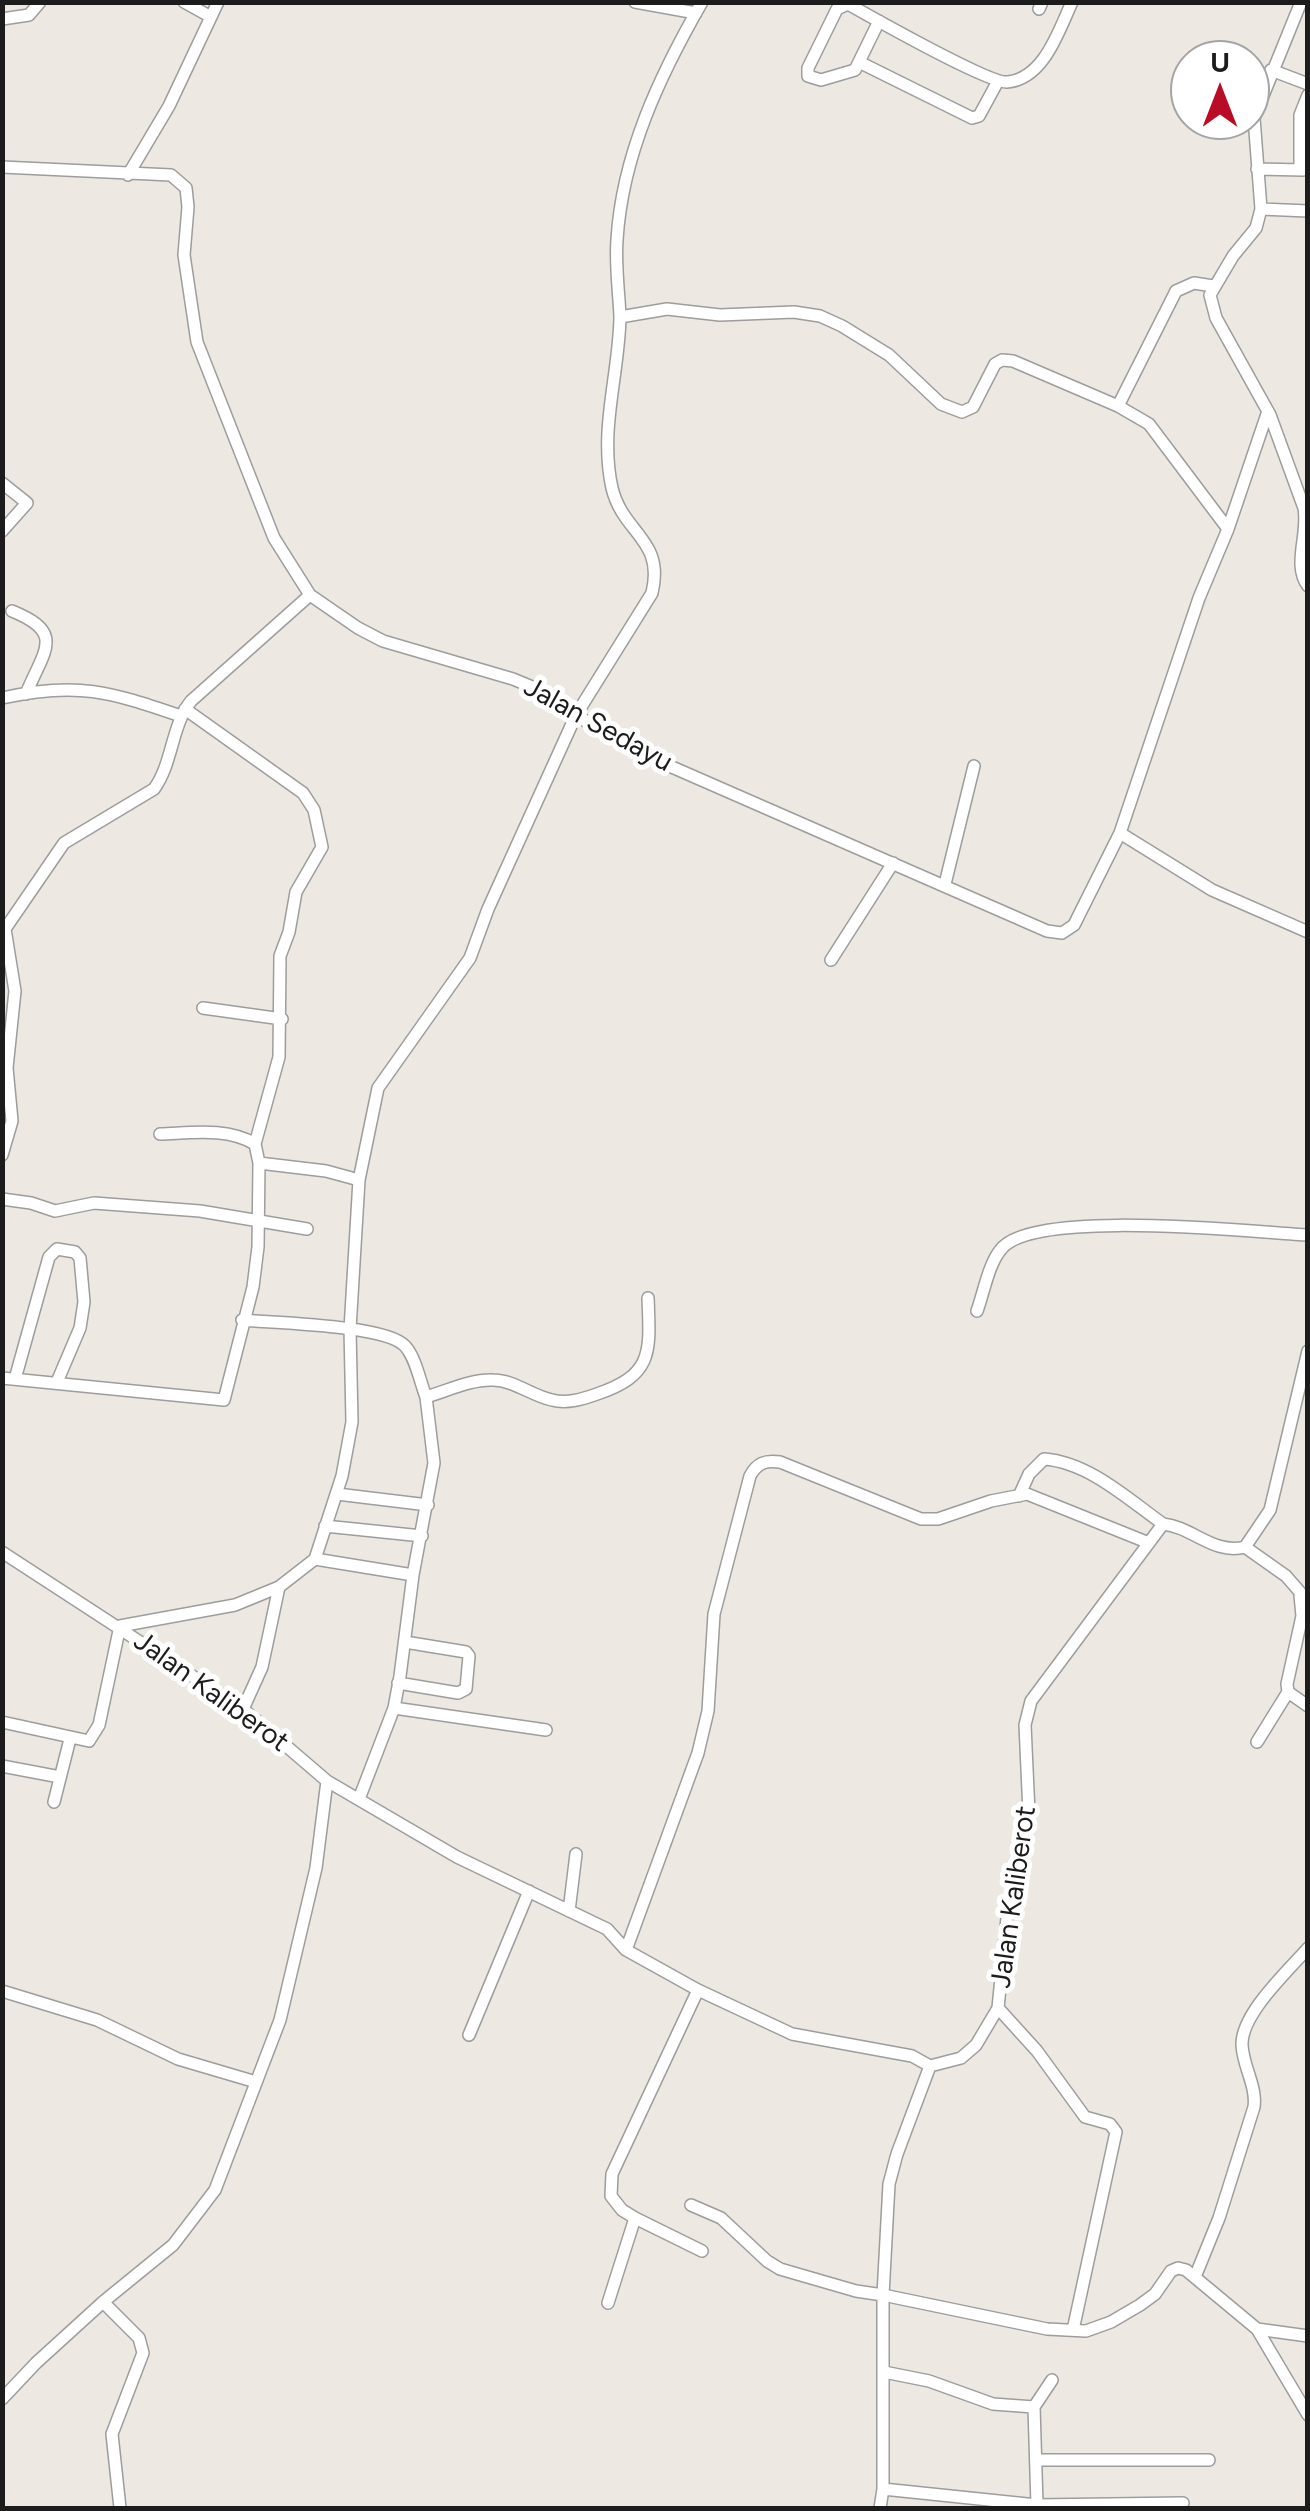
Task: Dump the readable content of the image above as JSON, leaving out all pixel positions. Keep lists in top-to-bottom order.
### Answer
{
  "streets": {
    "street": ["Jalan Sedayu", "Jalan Kaliberot"]
  },
  "north": "top"
}
